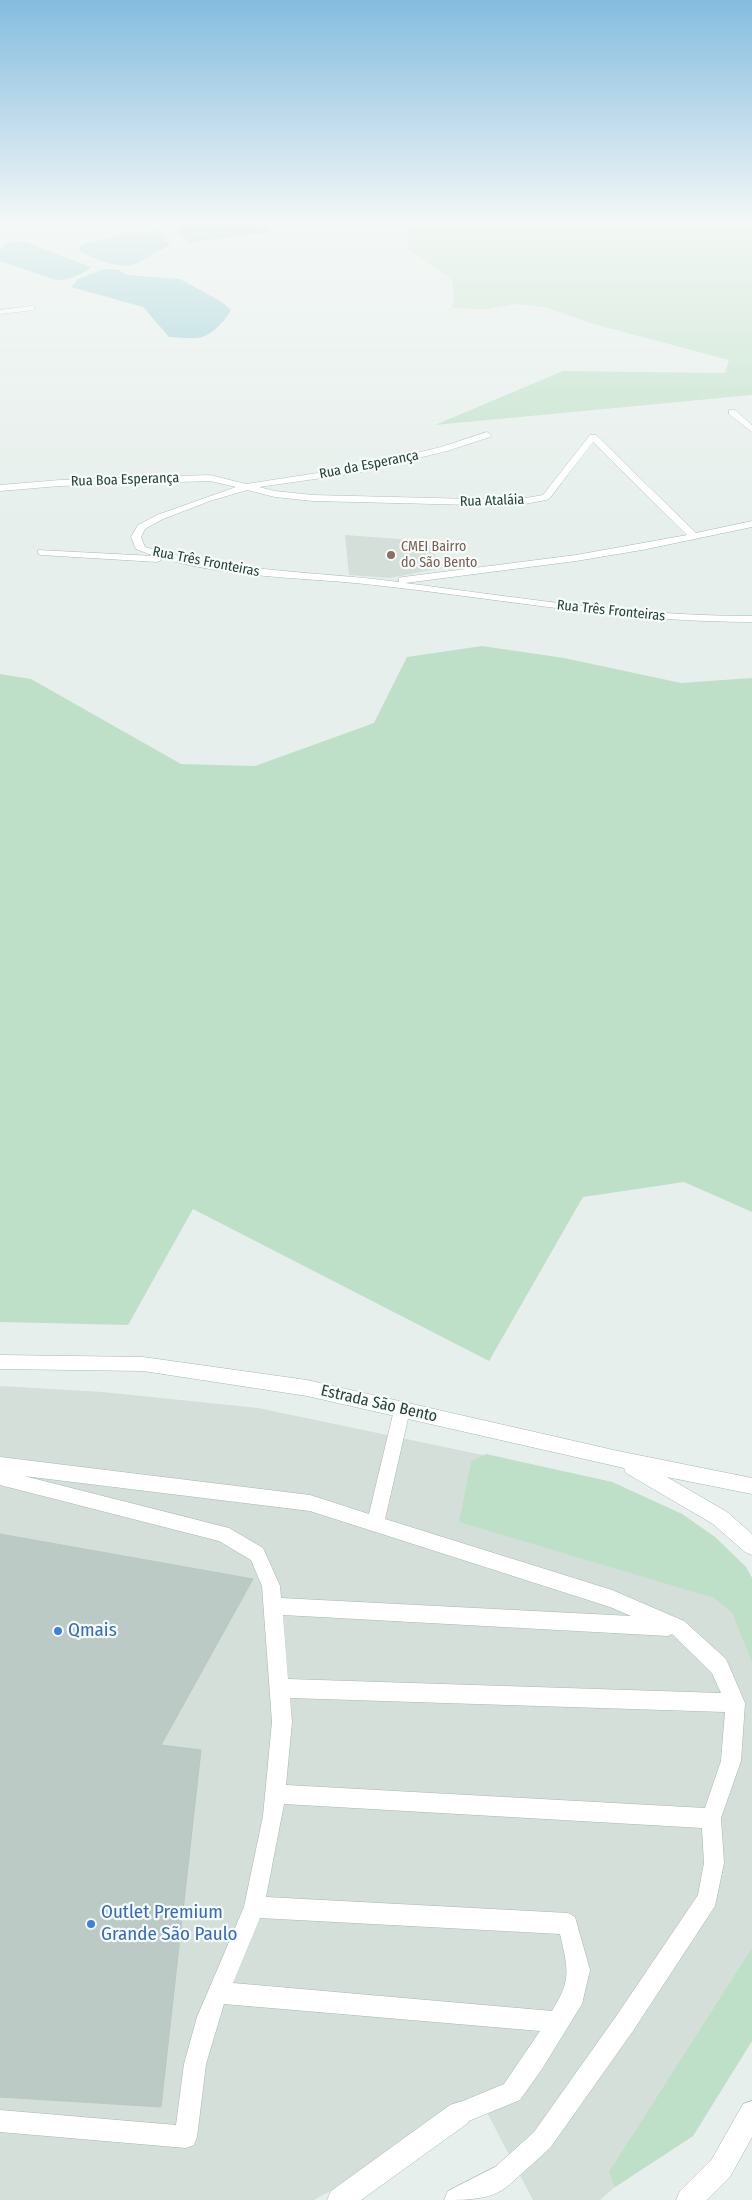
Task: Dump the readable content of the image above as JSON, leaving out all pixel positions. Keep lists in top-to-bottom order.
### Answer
{
  "streets": {
    "street": [
      "Rua da Esperança",
      "Rua Boa Esperança",
      "Rua Ataláia",
      "Rua Três Fronteiras",
      "Estrada São Bento"
    ]
  },
  "crossings": [
    ["Rua da Esperança", "Rua Boa Esperança"],
    ["Rua da Esperança", "Rua Ataláia"],
    ["Rua da Esperança", "Rua Três Fronteiras"],
    ["Rua Boa Esperança", "Rua Ataláia"],
    ["Rua Boa Esperança", "Rua Três Fronteiras"],
    ["Rua Ataláia", "Rua Três Fronteiras"]
  ],
  "places": ["CMEI Bairro do São Bento", "Qmais", "Outlet Premium Grande São Paulo"]
}
